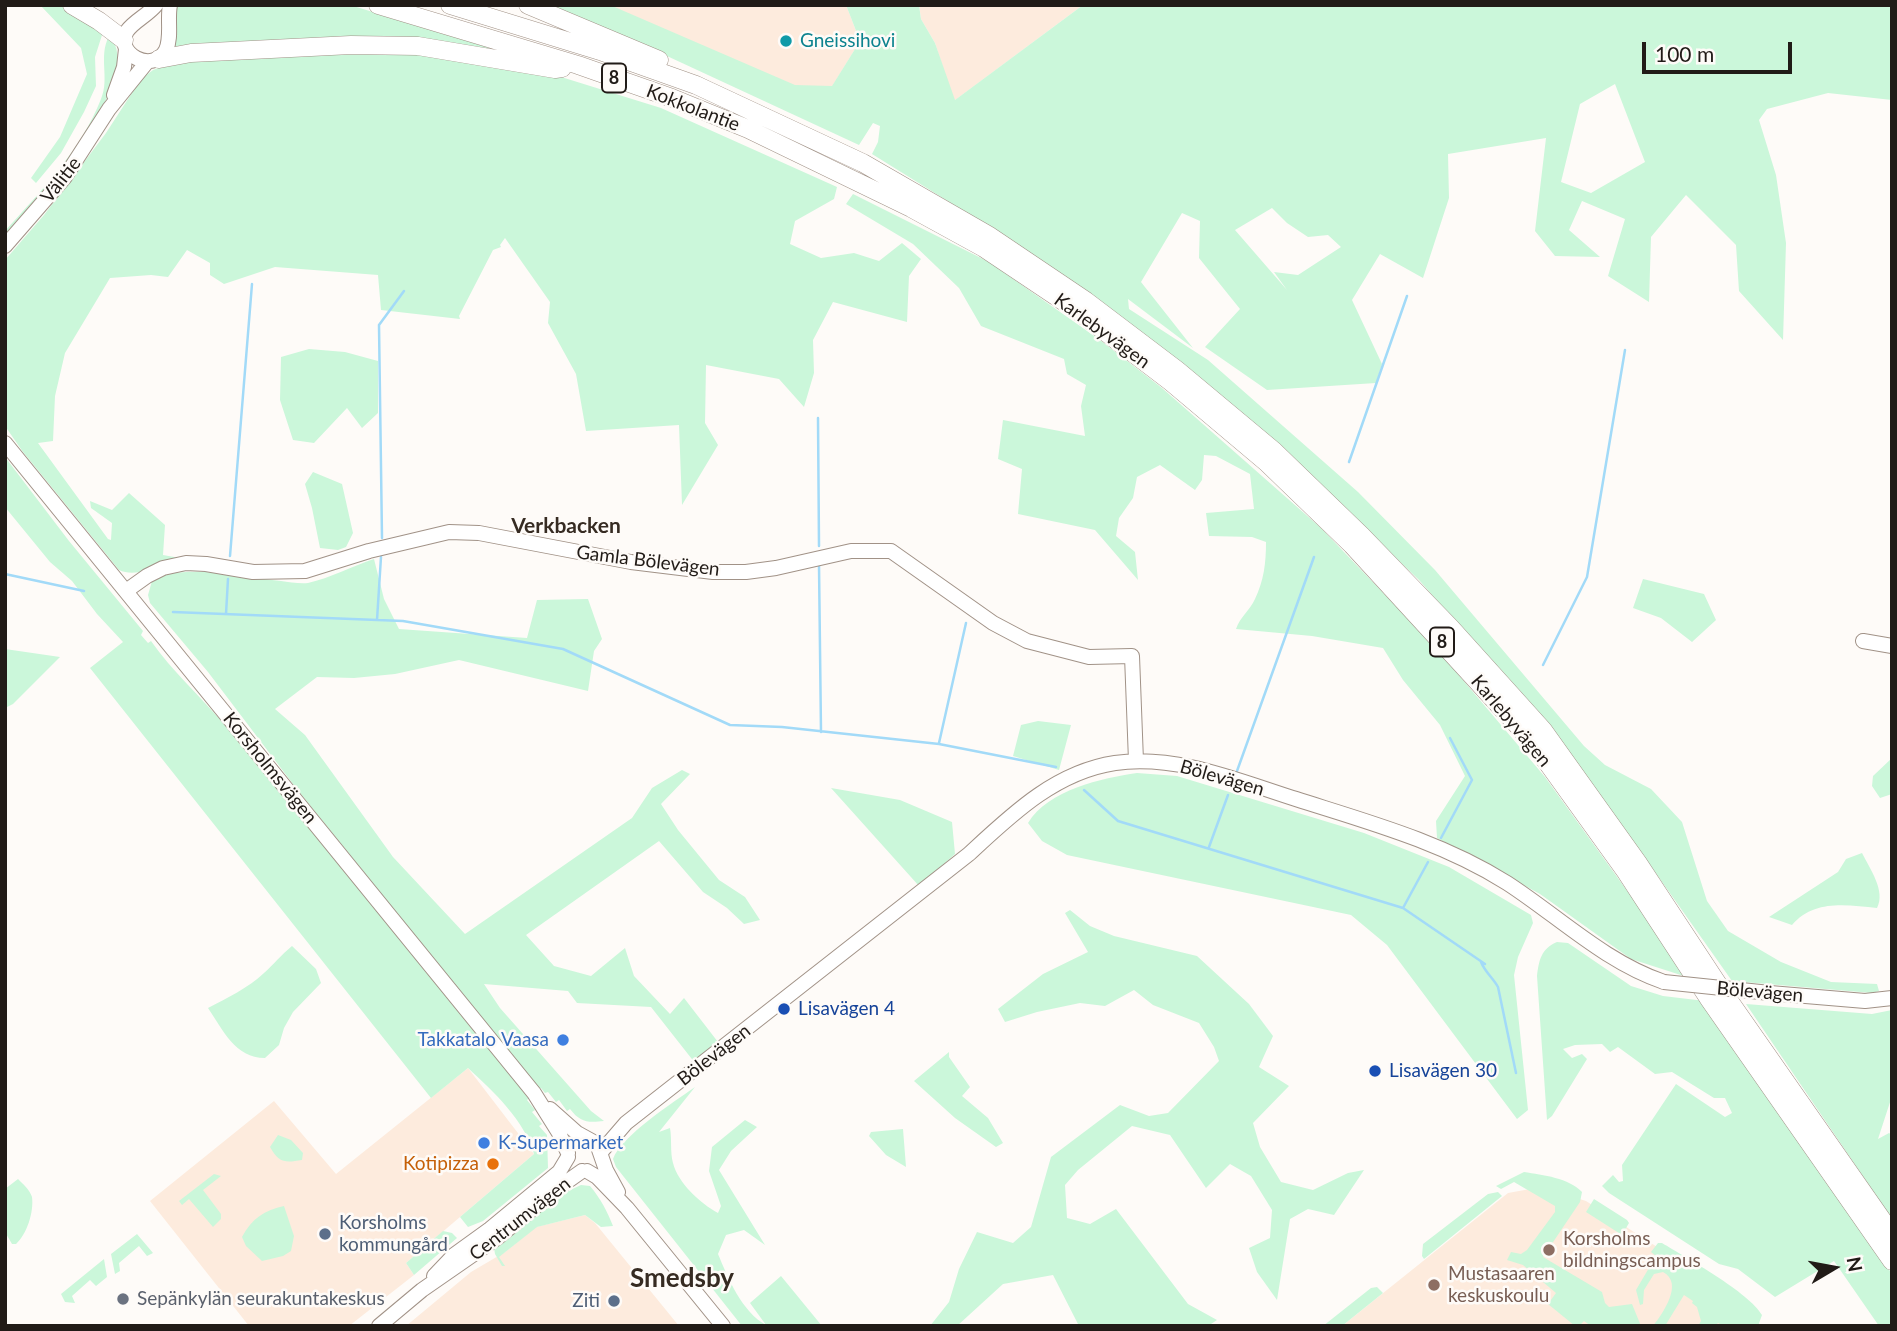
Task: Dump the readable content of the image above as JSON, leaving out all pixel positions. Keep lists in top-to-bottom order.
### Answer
{
  "streets": {
    "highway": ["8", "Kokkolantie", "Karlebyvägen"],
    "main road": [
      "Välitie",
      "Gamla Bölevägen",
      "Korsholmsvägen",
      "Bölevägen",
      "Centrumvägen"
    ]
  },
  "crossings": [
    ["Kokkolantie", "Karlebyvägen"],
    ["Gamla Bölevägen", "Korsholmsvägen"],
    ["Gamla Bölevägen", "Bölevägen"],
    ["Korsholmsvägen", "Bölevägen"],
    ["Korsholmsvägen", "Centrumvägen"],
    ["Bölevägen", "Centrumvägen"]
  ],
  "districts": ["Verkbacken", "Smedsby"],
  "places": [
    "Gneissihovi",
    "Lisavägen 4",
    "Takkatalo Vaasa",
    "Lisavägen 30",
    "K-Supermarket",
    "Kotipizza",
    "Korsholms kommungård",
    "Korsholms bildningscampus",
    "Mustasaaren keskuskoulu",
    "Sepänkylän seurakuntakeskus",
    "Ziti"
  ],
  "scale_bar": "100 m",
  "north": "right"
}
